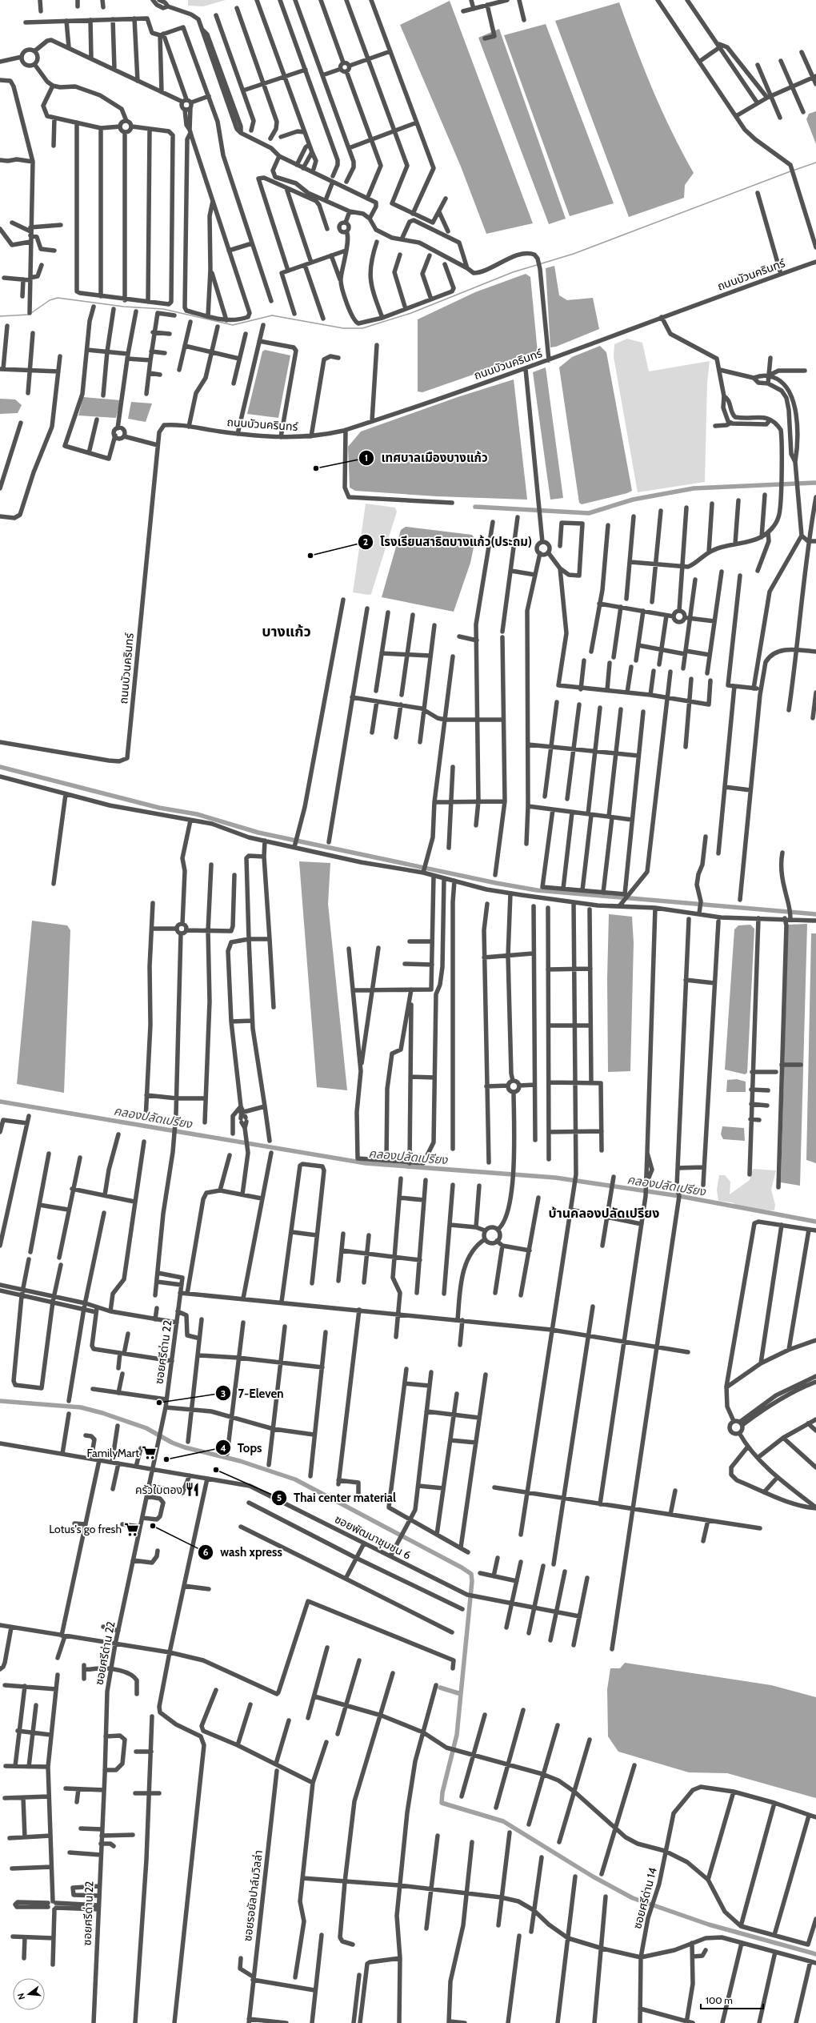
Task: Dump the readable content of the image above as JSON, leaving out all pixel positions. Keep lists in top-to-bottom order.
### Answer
{
  "streets": {
    "street": [
      "ถนนบัวนครินทร์",
      "ซอยศรีด่าน 22",
      "ซอยพัฒนาชุมชน 6",
      "ซอยรอยัลปาล์มวิลล่า",
      "ซอยศรีด่าน 14"
    ]
  },
  "crossings": [
    ["ซอยศรีด่าน 22", "ซอยพัฒนาชุมชน 6"]
  ],
  "districts": ["บางแก้ว", "บ้านคลองปลัดเปรียง"],
  "water": ["คลองปลัดเปรียง"],
  "places": {
    "other": [
      "เทศบาลเมืองบางแก้ว",
      "โรงเรียนสาธิตบางแก้ว(ประถม)",
      "7-Eleven",
      "Tops",
      "Thai center material",
      "wash xpress"
    ],
    "supermarket": ["FamilyMart", "Lotus's go fresh"],
    "restaurant": ["ครัวใบตอง"]
  },
  "scale_bar": "100 m",
  "north": "left"
}
